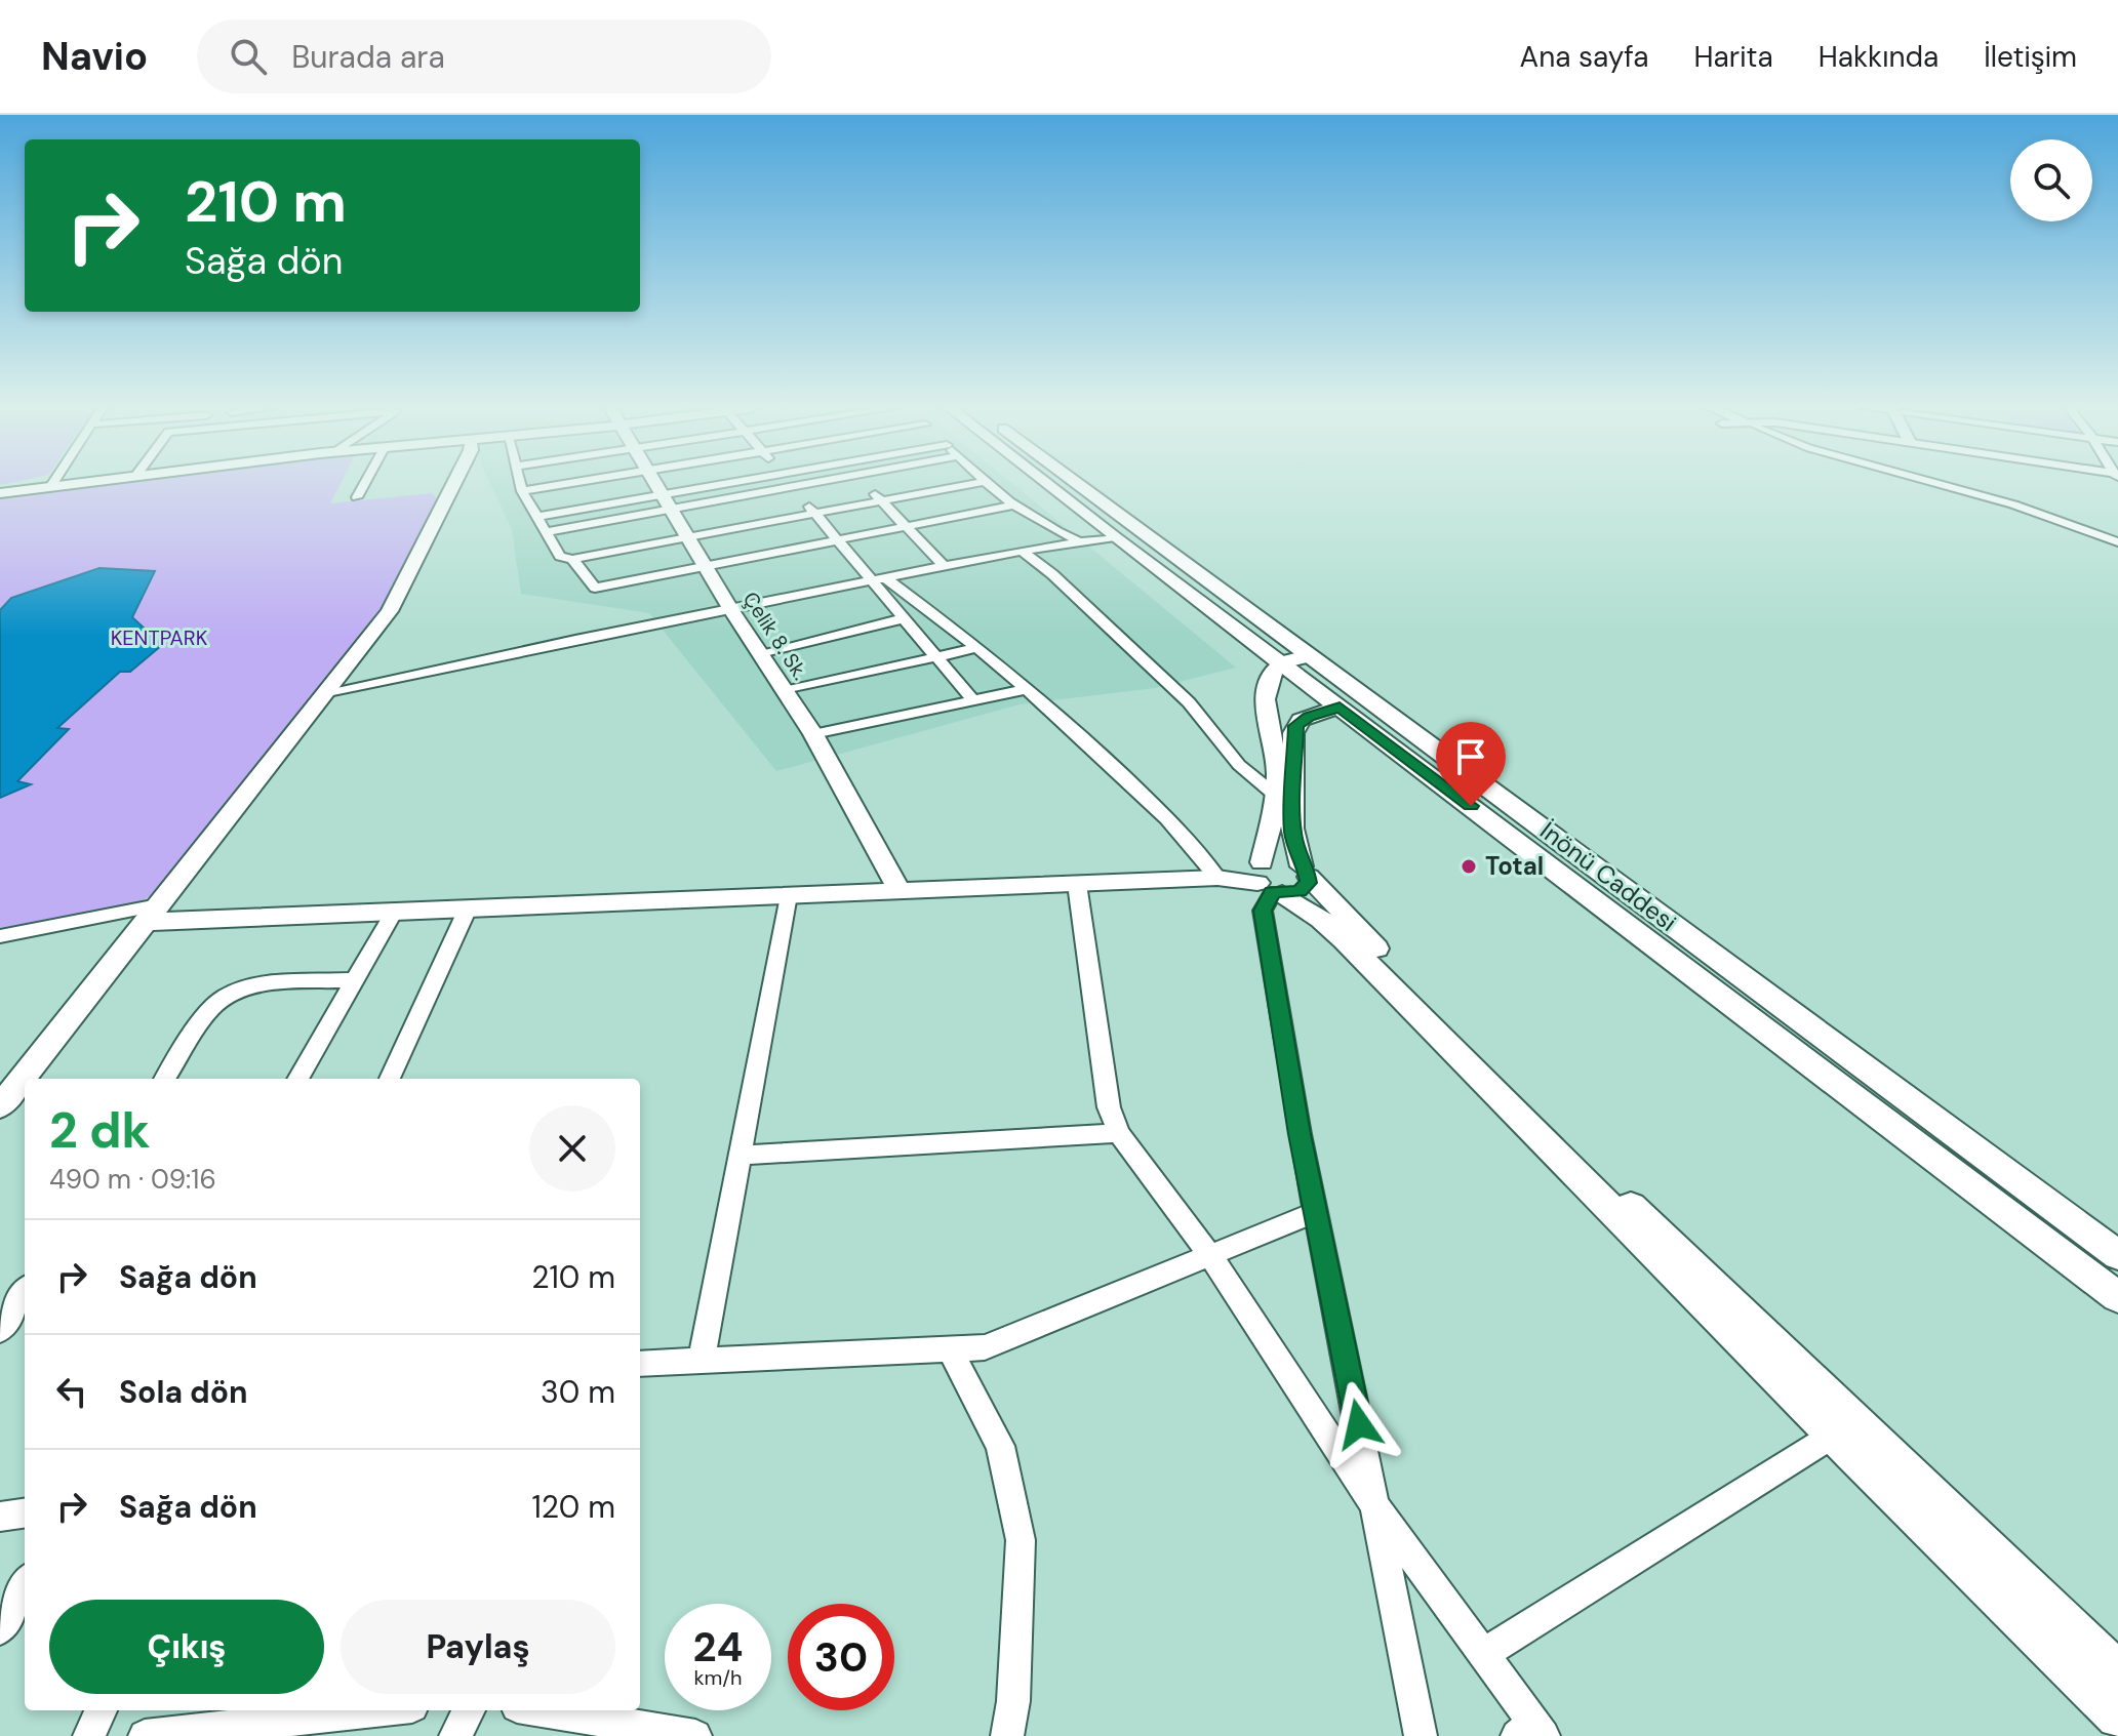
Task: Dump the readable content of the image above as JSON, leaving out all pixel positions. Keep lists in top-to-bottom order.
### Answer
{
  "streets": {
    "street": ["Çelik 8. Sk.", "İnönü Caddesi"]
  },
  "parks": ["KENTPARK"],
  "places": ["Total"],
  "page": {
    "header": "Navio",
    "search": "Burada ara",
    "nav": [
      "Ana sayfa",
      "Harita",
      "Hakkında",
      "İletişim"
    ],
    "turn": ["210 m", "Sağa dön"],
    "heading": ["2 dk", "490 m · 09:16"],
    "list": [
      {
        "name": "Sağa dön",
        "value": "210 m"
      },
      {
        "name": "Sola dön",
        "value": "30 m"
      },
      {
        "name": "Sağa dön",
        "value": "120 m"
      }
    ],
    "buttons": ["Çıkış", "Paylaş"],
    "speed": "24 km/h",
    "limit": "30"
  }
}
